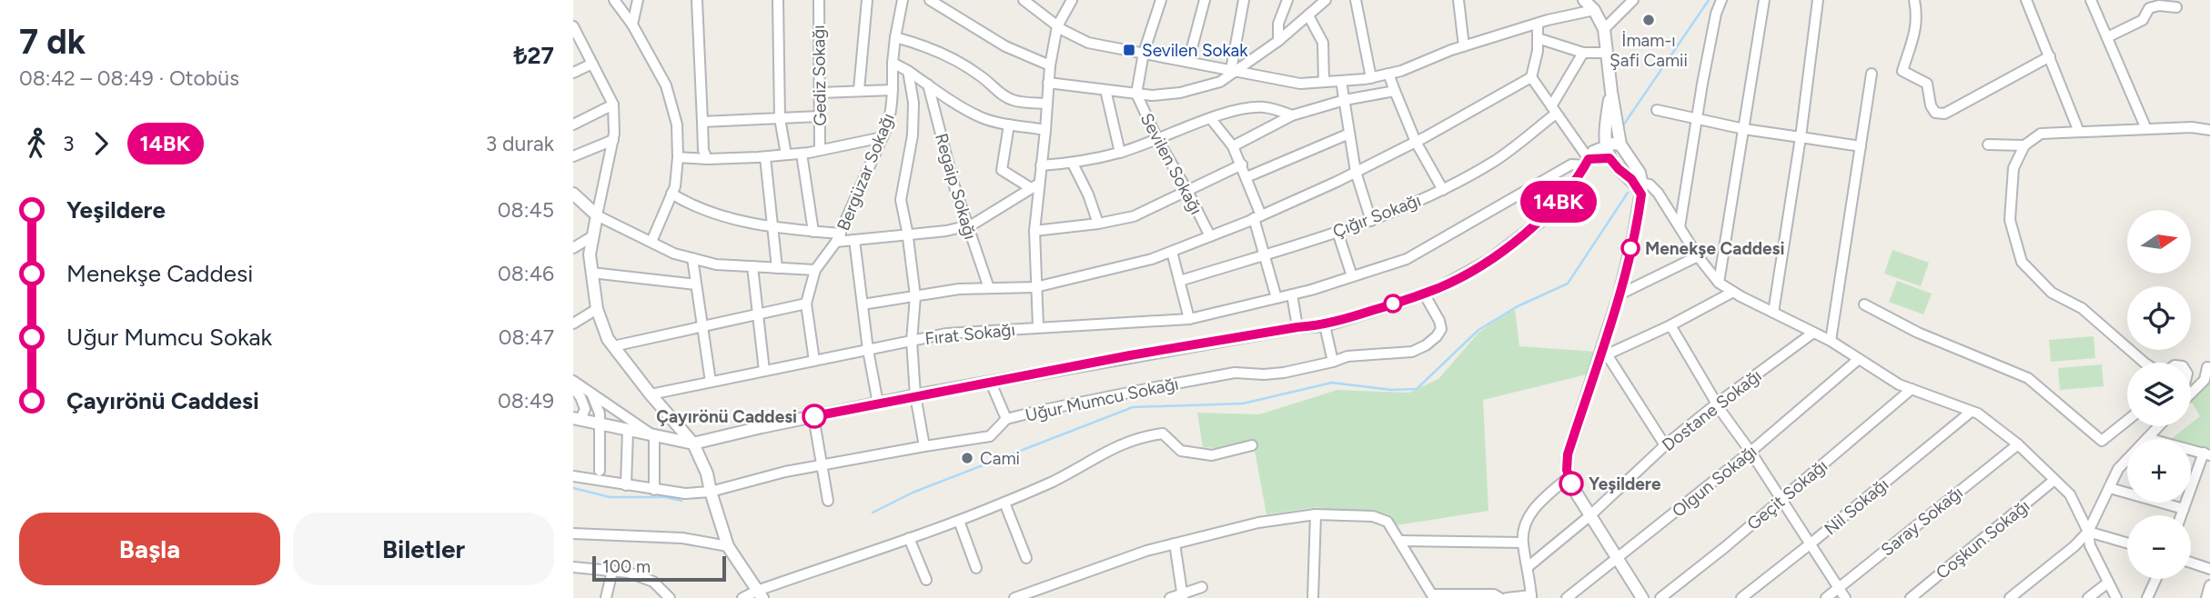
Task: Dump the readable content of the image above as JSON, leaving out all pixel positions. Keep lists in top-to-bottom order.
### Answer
{
  "streets": {
    "street": [
      "Gediz Sokağı",
      "Sevilen Sokağı",
      "Bergüzar Sokağı",
      "Regaip Sokağı",
      "Çığır Sokağı",
      "Fırat Sokağı",
      "Uğur Mumcu Sokağı",
      "Dostane Sokağı",
      "Olgun Sokağı",
      "Geçit Sokağı",
      "Nil Sokağı",
      "Saray Sokağı",
      "Coşkun Sokağı"
    ]
  },
  "places": {
    "other": [
      "İmam-ı Şafi Camii",
      "Menekşe Caddesi",
      "Çayırönü Caddesi",
      "Cami",
      "Yeşildere"
    ],
    "transit": ["Sevilen Sokak"]
  },
  "lines": ["bus line 14BK"],
  "scale_bar": "100 m",
  "north": "right",
  "page": {
    "heading": ["7 dk", "08:42 – 08:49 · Otobüs", "₺27"],
    "on_map": "14BK",
    "legs": ["3", "14BK", "3 durak"],
    "list": [
      {
        "name": "Yeşildere",
        "value": "08:45"
      },
      {
        "name": "Menekşe Caddesi",
        "value": "08:46"
      },
      {
        "name": "Uğur Mumcu Sokak",
        "value": "08:47"
      },
      {
        "name": "Çayırönü Caddesi",
        "value": "08:49"
      }
    ],
    "map_buttons": ["+", "−"],
    "buttons": ["Başla", "Biletler"],
    "scale": "100 m"
  }
}
